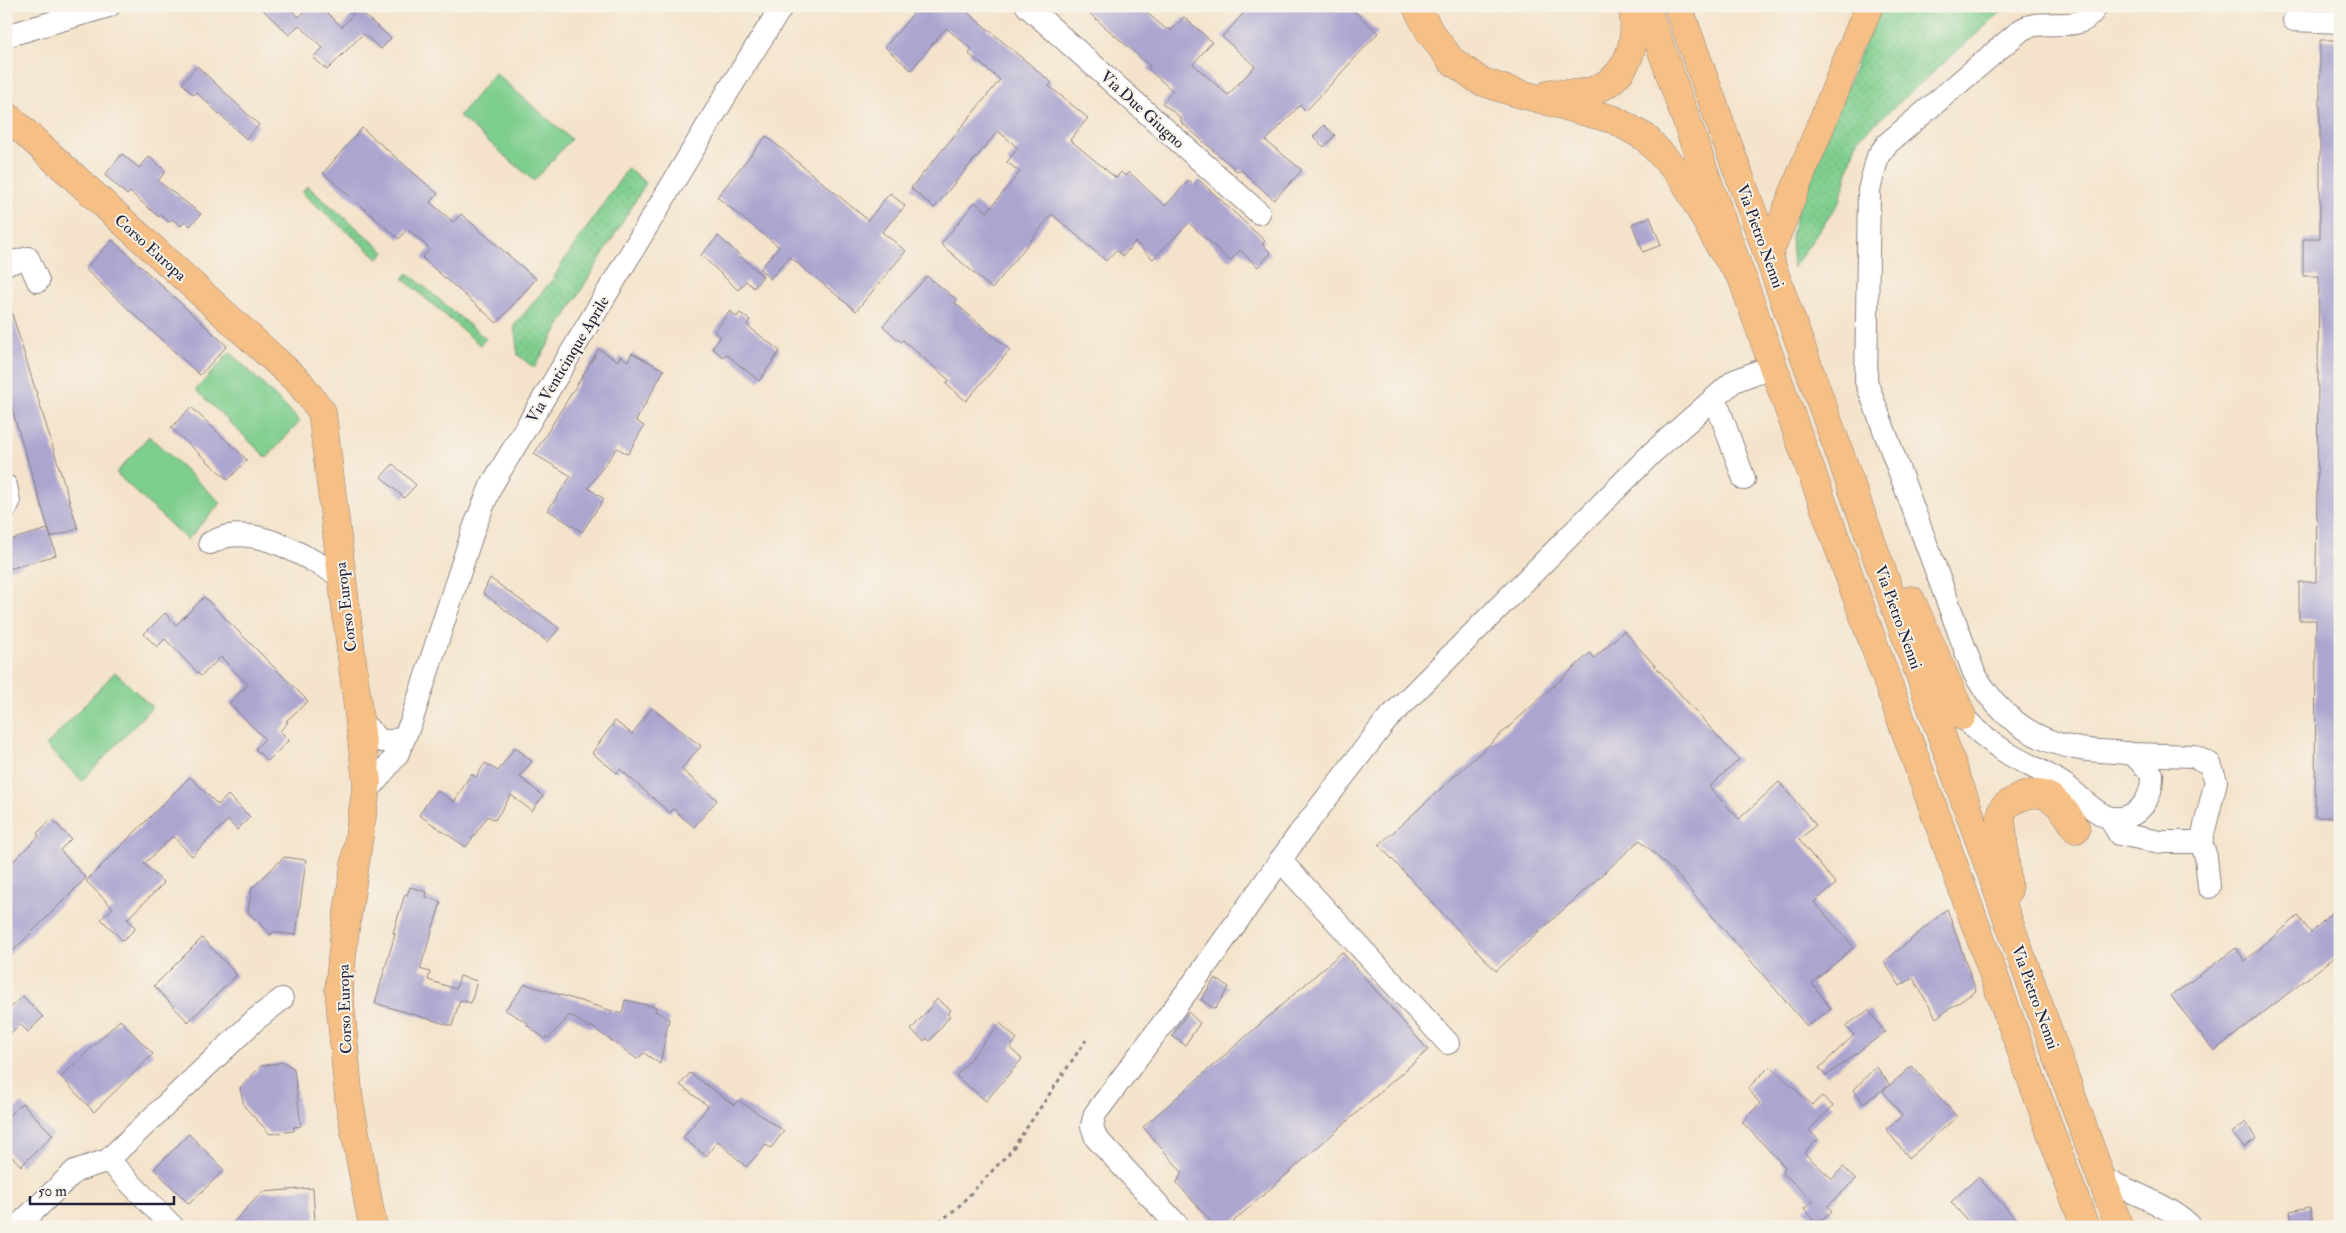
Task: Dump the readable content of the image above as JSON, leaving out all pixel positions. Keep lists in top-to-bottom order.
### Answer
{
  "streets": {
    "main road": ["Via Pietro Nenni", "Corso Europa"],
    "street": ["Via Due Giugno", "Via Venticinque Aprile"]
  },
  "crossings": [
    ["Corso Europa", "Via Venticinque Aprile"]
  ],
  "scale_bar": "50 m"
}
